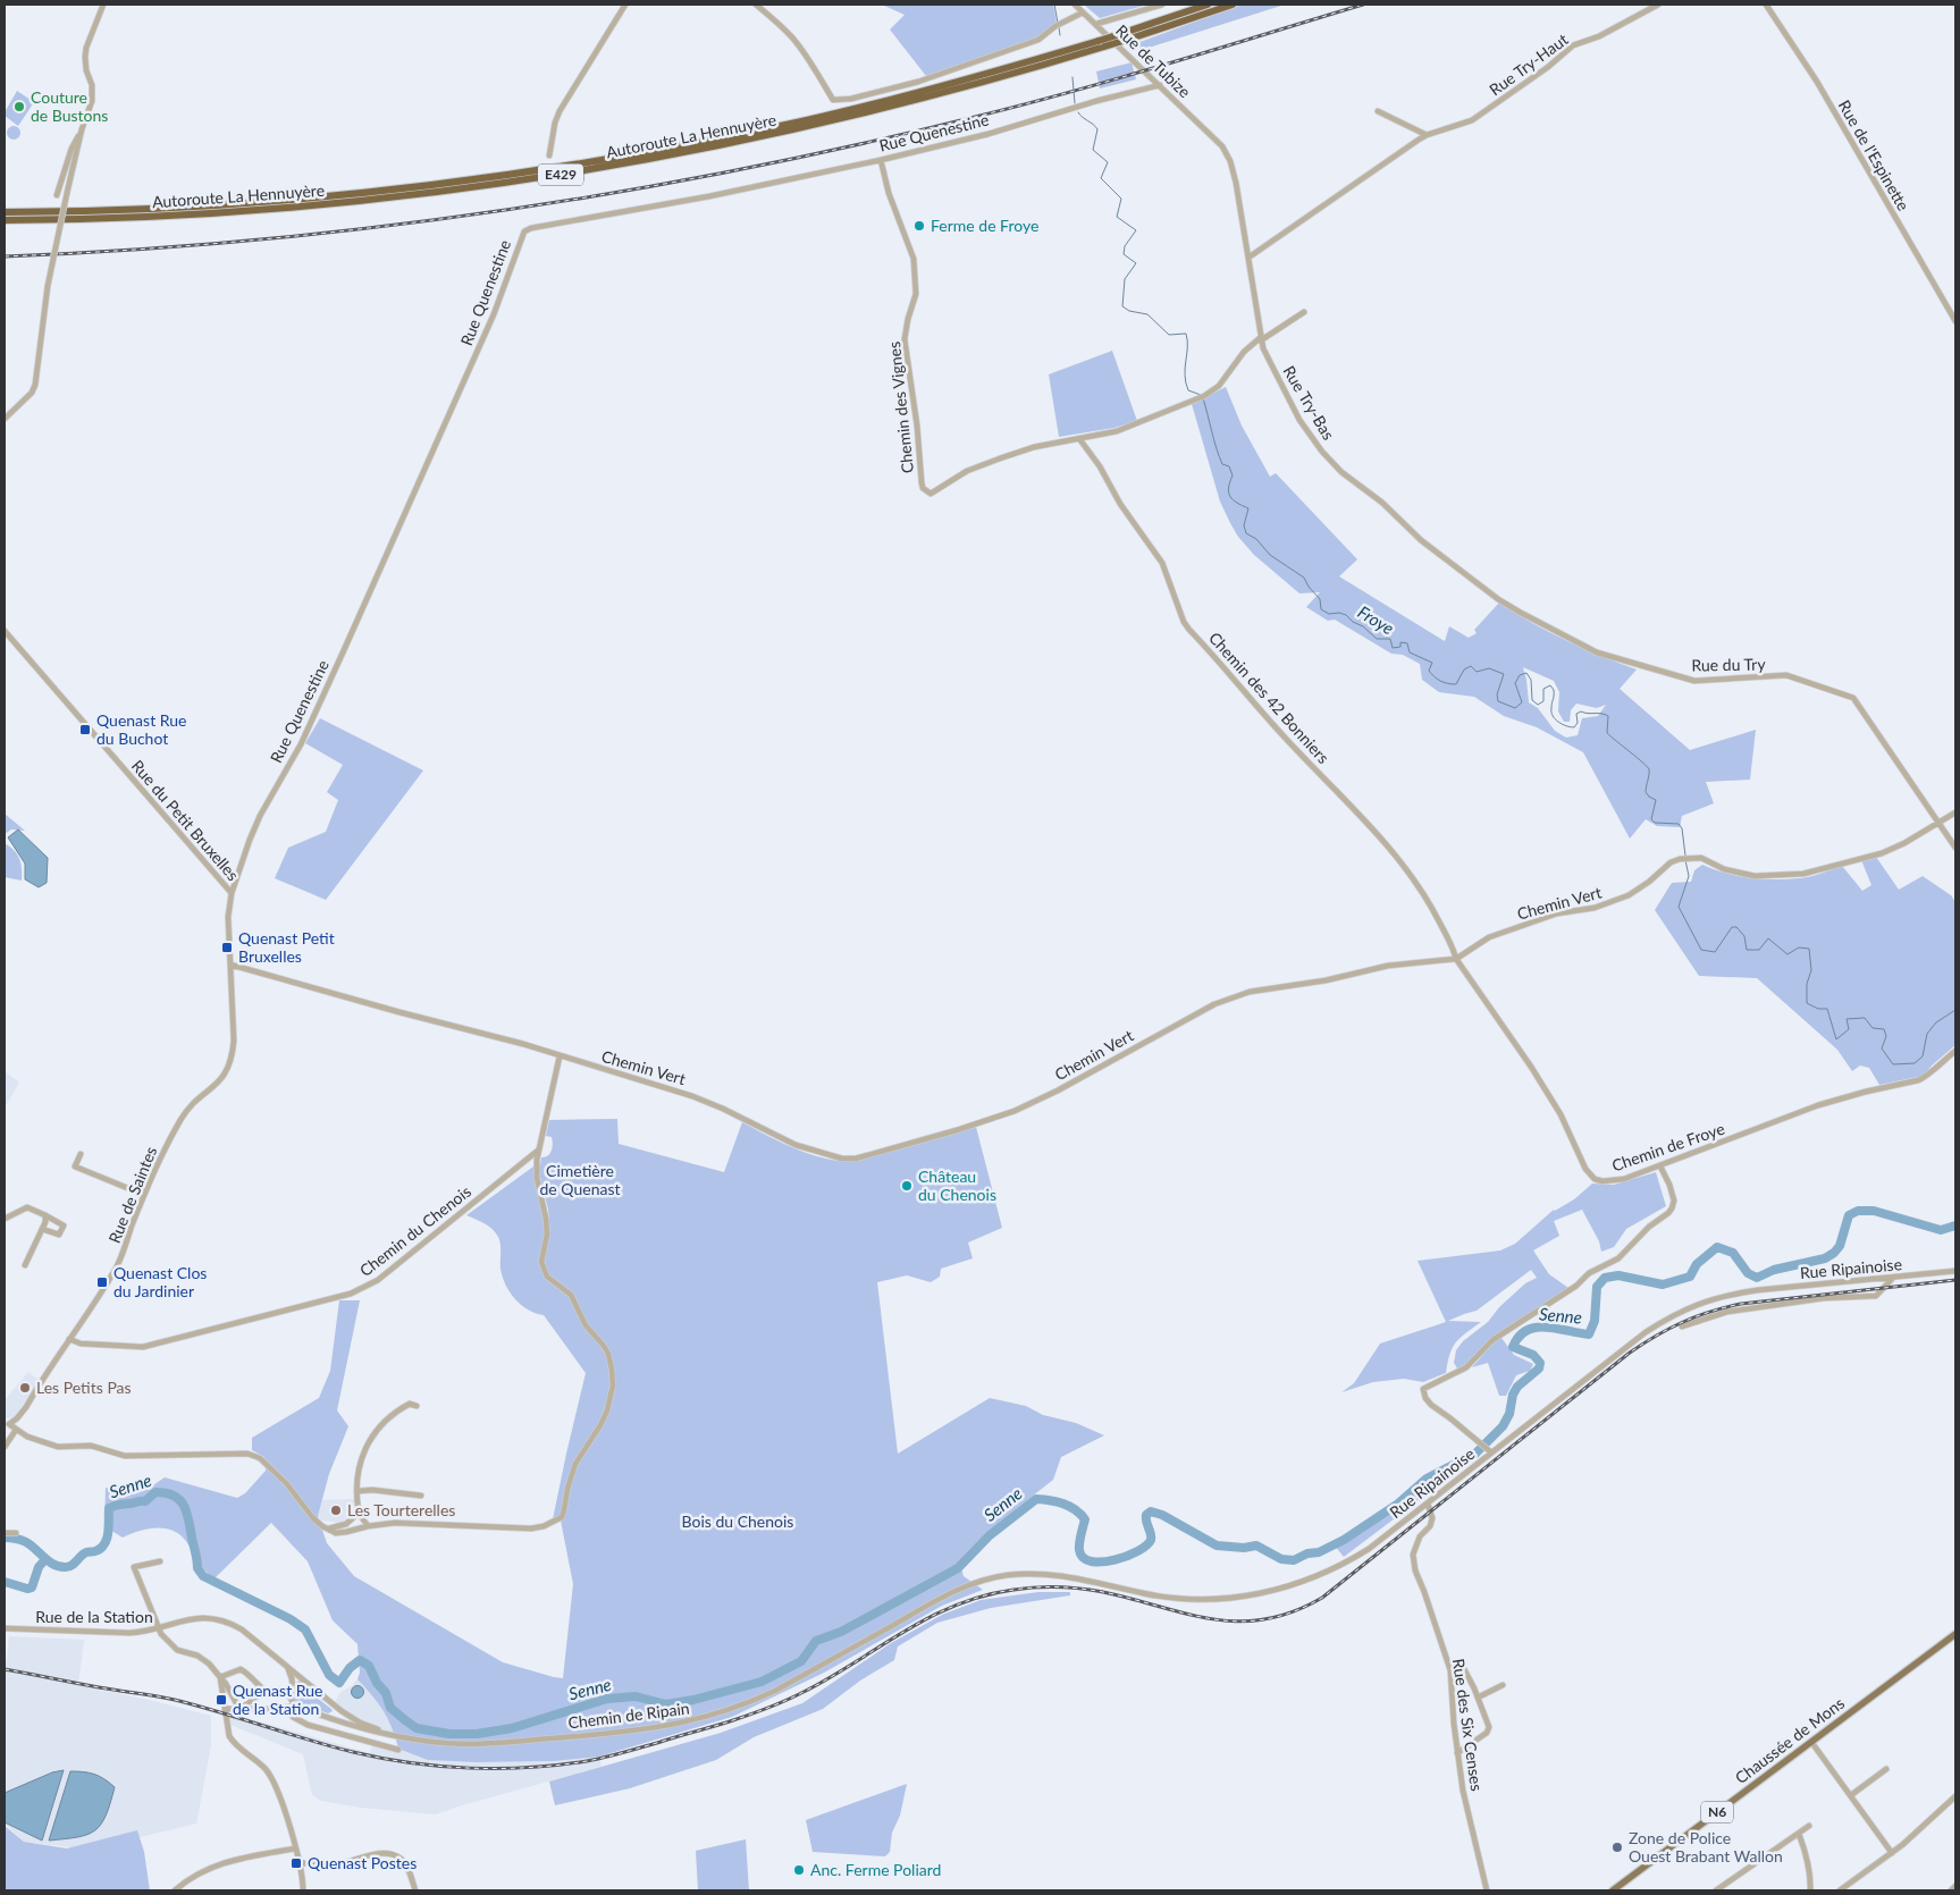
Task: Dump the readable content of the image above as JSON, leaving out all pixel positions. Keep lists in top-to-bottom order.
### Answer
{
  "streets": {
    "highway": ["Autoroute La Hennuyère", "E429"],
    "main road": ["Chaussée de Mons", "N6"],
    "street": [
      "Rue de Tubize",
      "Rue Try-Haut",
      "Rue Quenestine",
      "Rue de l'Espinette",
      "Rue Try-Bas",
      "Chemin des Vignes",
      "Rue du Try",
      "Chemin des 42 Bonniers",
      "Rue du Petit Bruxelles",
      "Chemin Vert",
      "Chemin de Froye",
      "Rue de Saintes",
      "Chemin du Chenois",
      "Rue Ripainoise",
      "Rue de la Station",
      "Chemin de Ripain",
      "Rue des Six Censes"
    ]
  },
  "crossings": [
    ["Rue de Tubize", "Rue Quenestine"],
    ["Rue de Tubize", "Rue Try-Bas"],
    ["Rue Try-Haut", "Rue Try-Bas"],
    ["Rue Quenestine", "Chemin des Vignes"],
    ["Rue Quenestine", "Rue du Petit Bruxelles"],
    ["Rue Quenestine", "Chemin Vert"],
    ["Rue Quenestine", "Rue de Saintes"],
    ["Rue Try-Bas", "Rue du Try"],
    ["Chemin des Vignes", "Chemin des 42 Bonniers"],
    ["Rue du Try", "Chemin Vert"],
    ["Chemin des 42 Bonniers", "Chemin Vert"],
    ["Chemin des 42 Bonniers", "Chemin de Froye"],
    ["Chemin Vert", "Chemin de Froye"],
    ["Chemin Vert", "Rue de Saintes"],
    ["Rue de Saintes", "Chemin du Chenois"],
    ["Rue Ripainoise", "Chemin de Ripain"],
    ["Rue Ripainoise", "Rue des Six Censes"],
    ["Rue de la Station", "Chemin de Ripain"]
  ],
  "water": ["Froye", "Senne"],
  "parks": ["Cimetière de Quenast", "Bois du Chenois"],
  "places": {
    "other": [
      "Couture de Bustons",
      "Ferme de Froye",
      "Château du Chenois",
      "Les Petits Pas",
      "Les Tourterelles",
      "Zone de Police Ouest Brabant Wallon",
      "Anc. Ferme Poliard"
    ],
    "transit": [
      "Quenast Rue du Buchot",
      "Quenast Petit Bruxelles",
      "Quenast Clos du Jardinier",
      "Quenast Rue de la Station",
      "Quenast Postes"
    ]
  }
}
